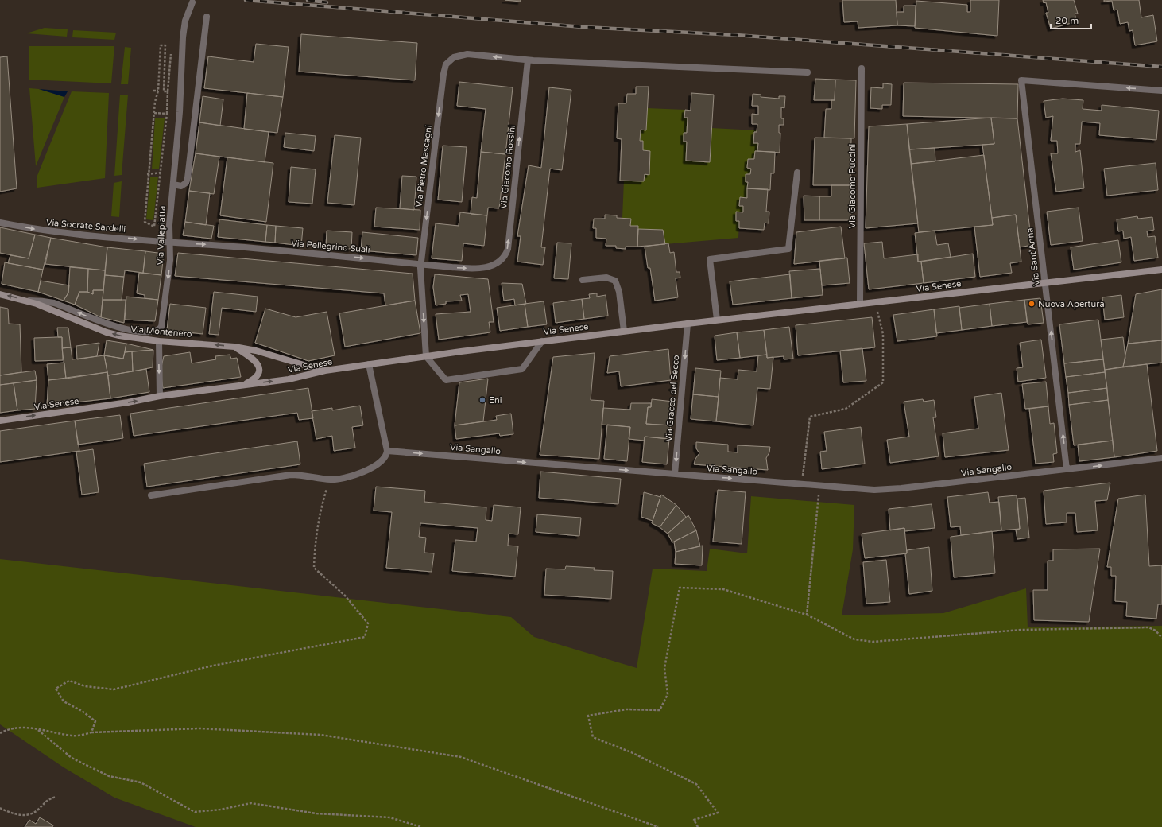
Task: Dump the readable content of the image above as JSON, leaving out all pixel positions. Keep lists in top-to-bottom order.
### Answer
{
  "streets": {
    "main road": ["Via Senese", "Via Montenero"],
    "street": [
      "Via Pietro Mascagni",
      "Via Giacomo Rossini",
      "Via Giacomo Puccini",
      "Via Socrate Sardelli",
      "Via Vallepiatta",
      "Via Pellegrino Suali",
      "Via Sant'Anna",
      "Via Gracco del Secco",
      "Via Sangallo"
    ]
  },
  "crossings": [
    ["Via Pietro Mascagni", "Via Giacomo Rossini"],
    ["Via Pietro Mascagni", "Via Pellegrino Suali"],
    ["Via Pietro Mascagni", "Via Senese"],
    ["Via Giacomo Rossini", "Via Pellegrino Suali"],
    ["Via Giacomo Puccini", "Via Senese"],
    ["Via Socrate Sardelli", "Via Vallepiatta"],
    ["Via Socrate Sardelli", "Via Pellegrino Suali"],
    ["Via Vallepiatta", "Via Pellegrino Suali"],
    ["Via Vallepiatta", "Via Montenero"],
    ["Via Sant'Anna", "Via Senese"],
    ["Via Sant'Anna", "Via Sangallo"],
    ["Via Senese", "Via Montenero"],
    ["Via Senese", "Via Gracco del Secco"],
    ["Via Gracco del Secco", "Via Sangallo"]
  ],
  "one_way": [
    "Via Pietro Mascagni",
    "Via Giacomo Rossini",
    "Via Socrate Sardelli",
    "Via Pellegrino Suali",
    "Via Montenero",
    "Via Gracco del Secco",
    "Via Sangallo"
  ],
  "places": ["Nuova Apertura", "Eni"],
  "scale_bar": "20 m"
}
